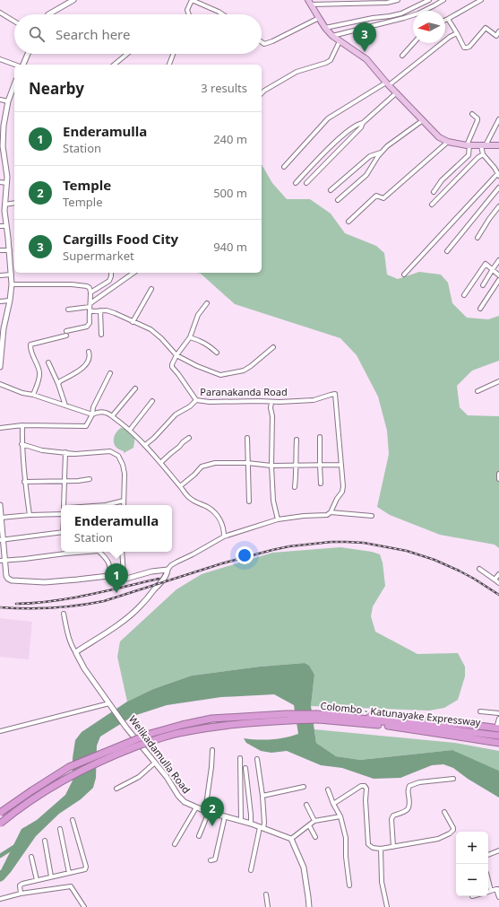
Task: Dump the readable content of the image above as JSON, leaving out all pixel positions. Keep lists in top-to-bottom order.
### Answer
{
  "streets": {
    "highway": ["Colombo - Katunayake Expressway"],
    "street": ["Paranakanda Road", "Welikadamulla Road"]
  },
  "north": "left",
  "page": {
    "search": "Search here",
    "pins": ["3", "1", "2"],
    "heading": ["Nearby", "3 results"],
    "list": [
      {
        "mark": "1",
        "name": "Enderamulla",
        "note": "Station",
        "value": "240 m"
      },
      {
        "mark": "2",
        "name": "Temple",
        "note": "Temple",
        "value": "500 m"
      },
      {
        "mark": "3",
        "name": "Cargills Food City",
        "note": "Supermarket",
        "value": "940 m"
      }
    ],
    "popup": ["Enderamulla", "Station"],
    "map_buttons": ["+", "−"]
  }
}
